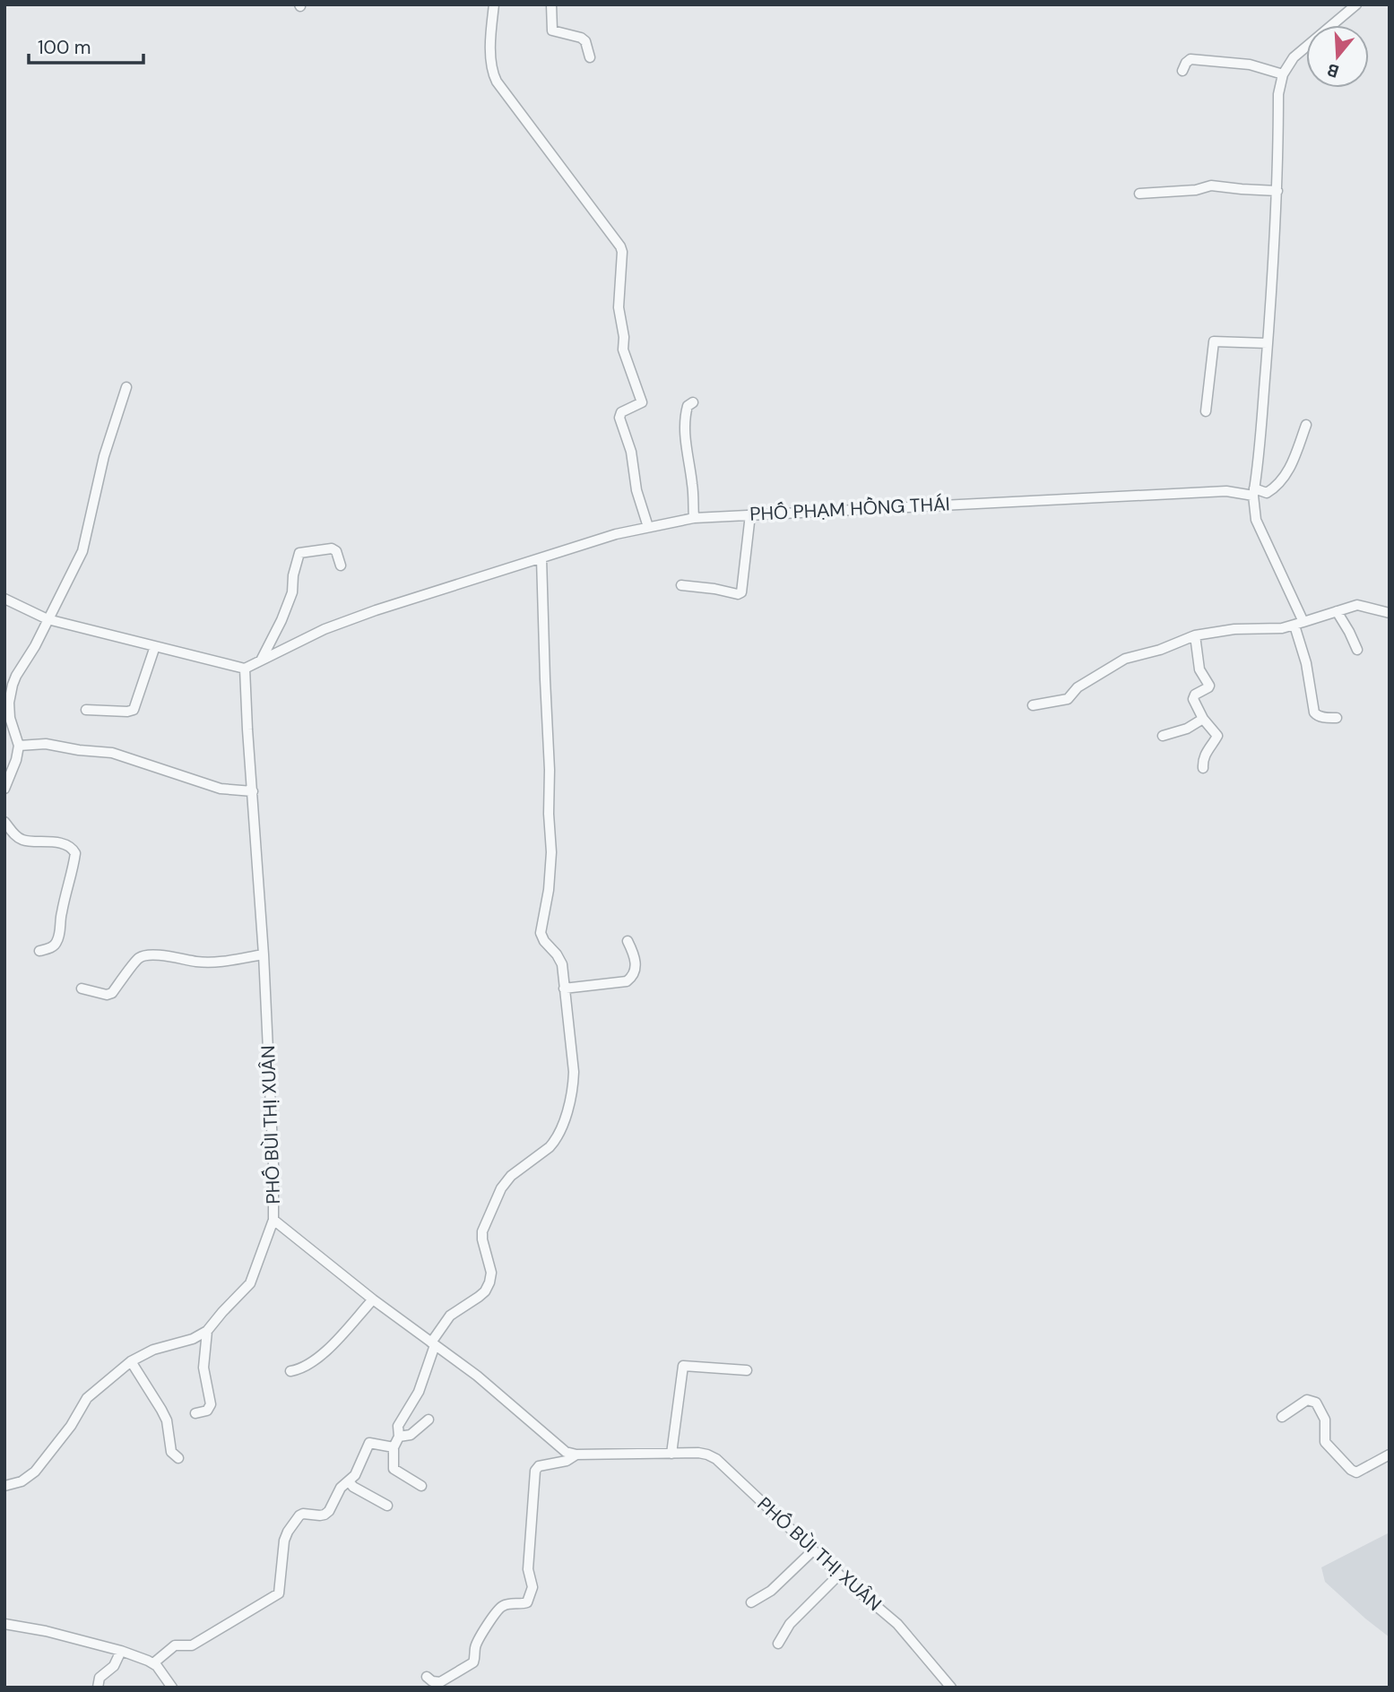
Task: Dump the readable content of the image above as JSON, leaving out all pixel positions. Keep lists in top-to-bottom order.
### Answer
{
  "streets": {
    "street": ["PHỐ PHẠM HỒNG THÁI", "PHỐ BÙI THỊ XUÂN"]
  },
  "crossings": [
    ["PHỐ PHẠM HỒNG THÁI", "PHỐ BÙI THỊ XUÂN"]
  ],
  "scale_bar": "100 m",
  "north": "bottom"
}
